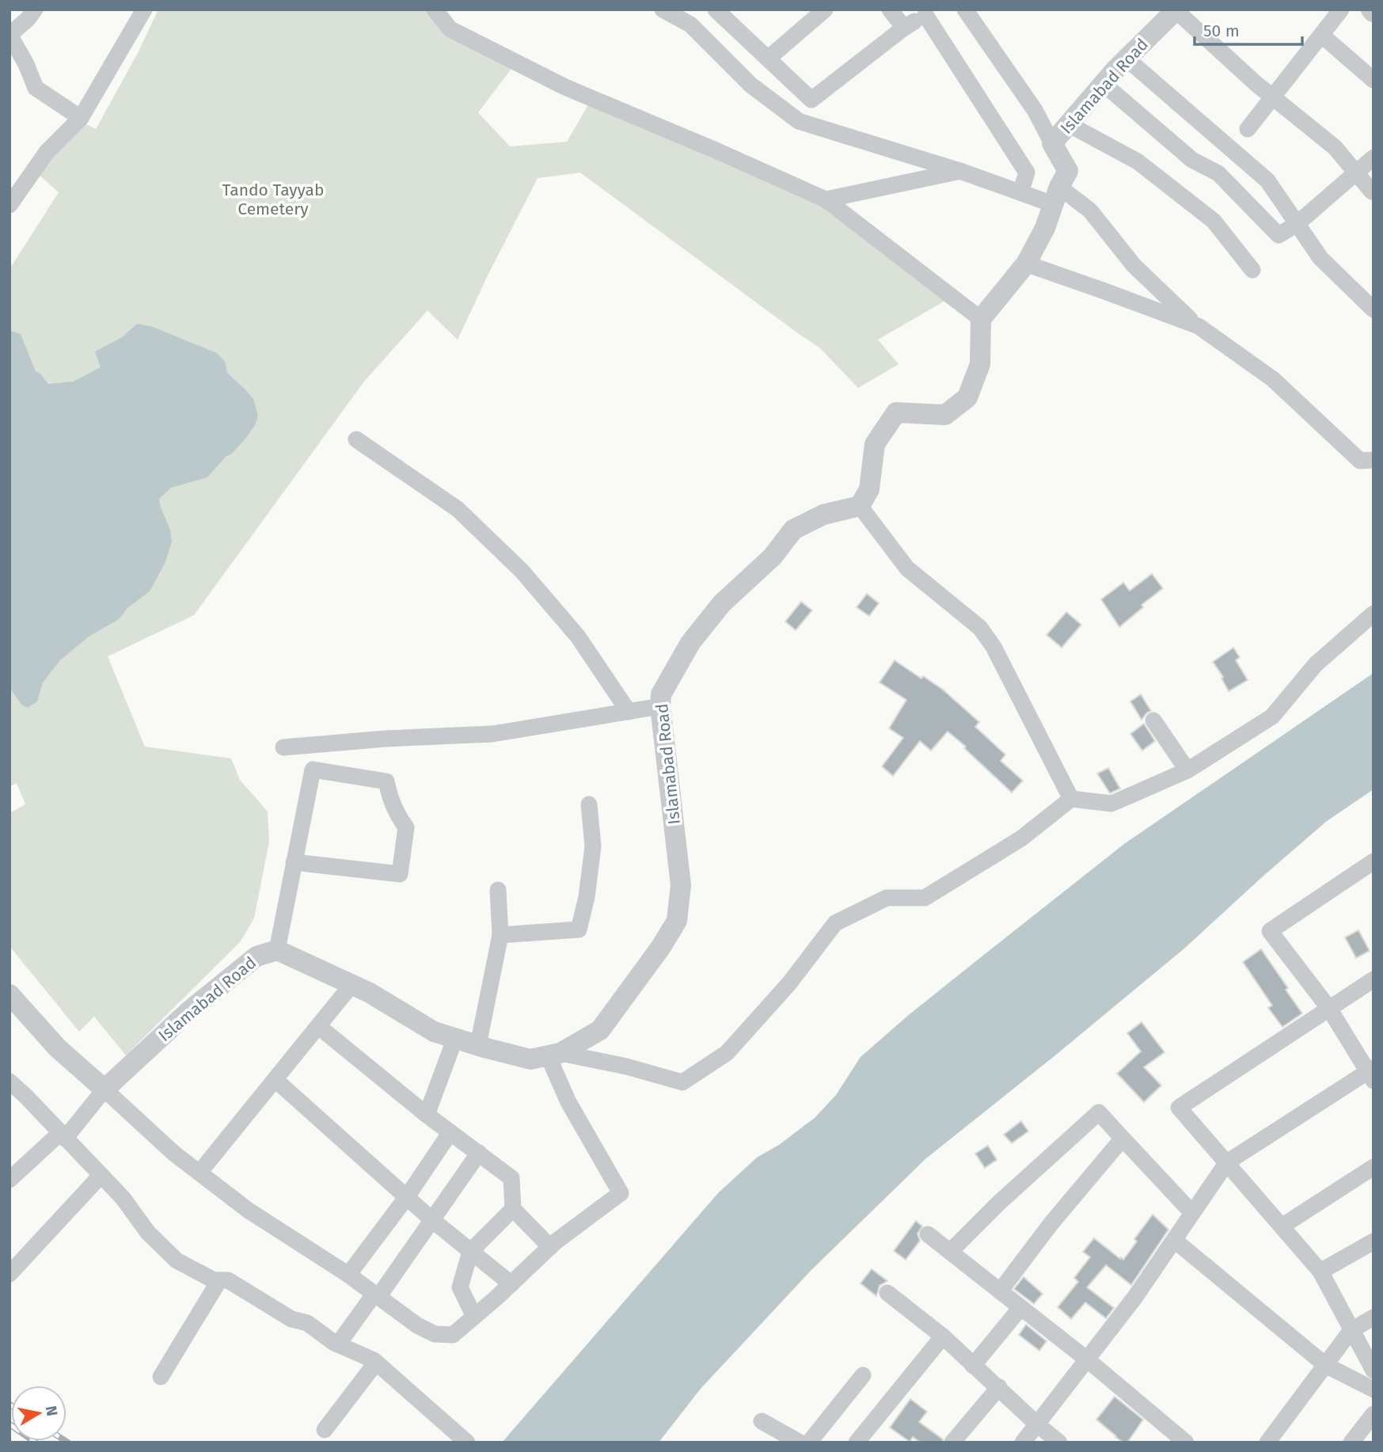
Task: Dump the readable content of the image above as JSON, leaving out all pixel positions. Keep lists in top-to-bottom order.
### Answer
{
  "streets": {
    "street": ["Islamabad Road"]
  },
  "parks": ["Tando Tayyab Cemetery"],
  "scale_bar": "50 m",
  "north": "right"
}
